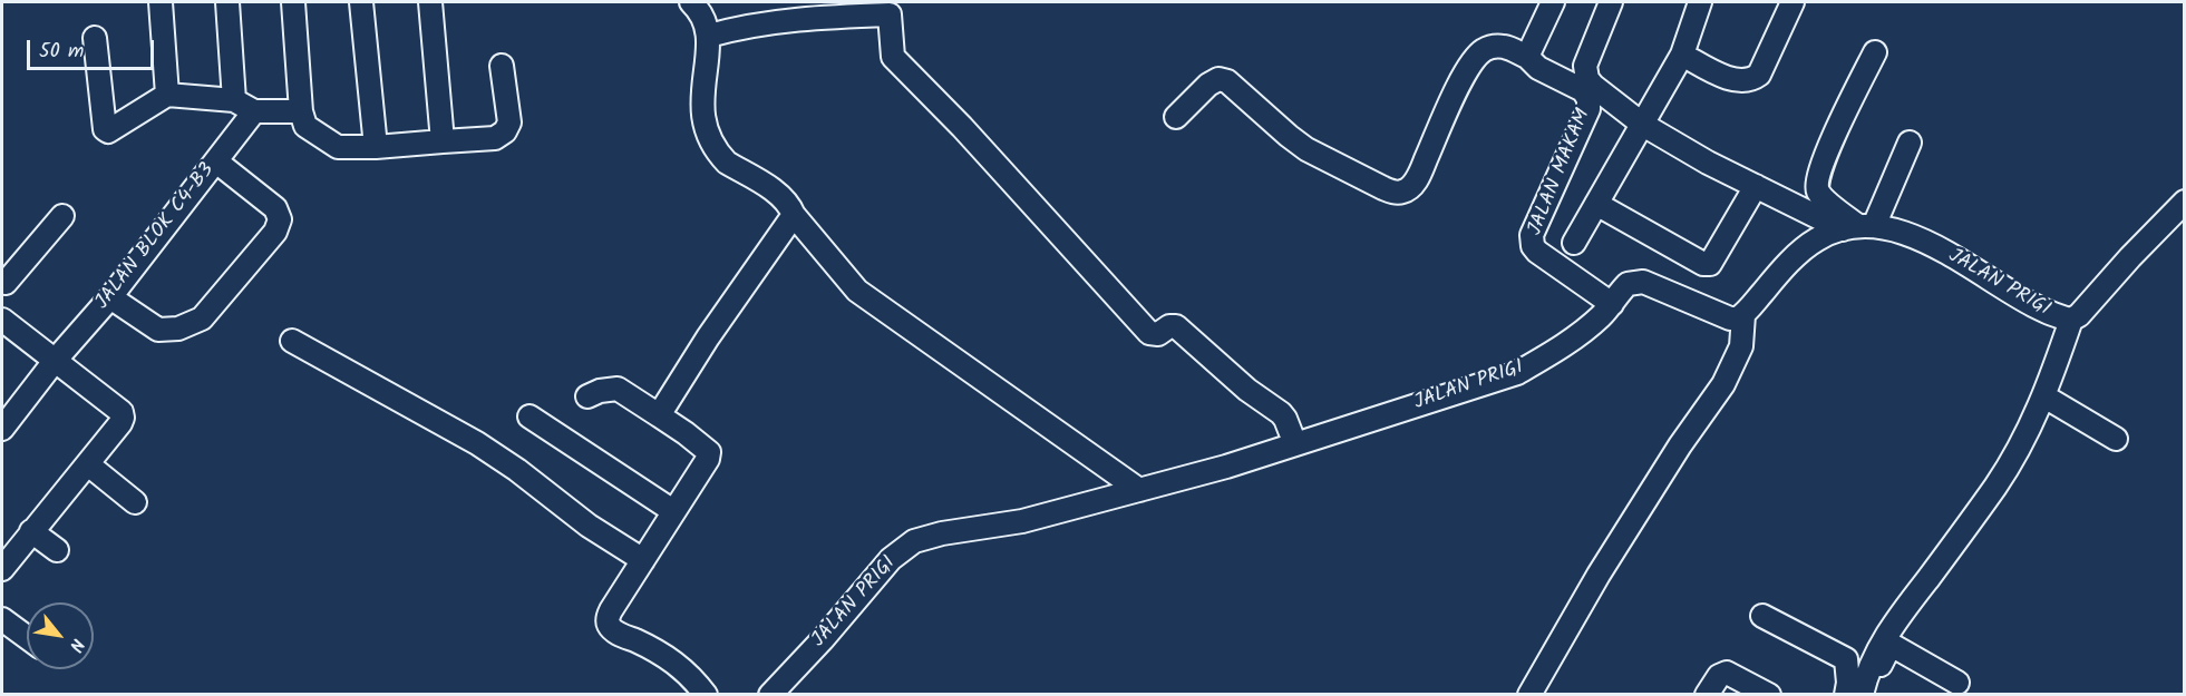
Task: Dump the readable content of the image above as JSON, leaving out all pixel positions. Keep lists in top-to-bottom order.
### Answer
{
  "streets": {
    "street": ["JALAN MAKAM", "JALAN BLOK C4-B3", "JALAN PRIGI"]
  },
  "crossings": [
    ["JALAN MAKAM", "JALAN PRIGI"]
  ],
  "scale_bar": "50 m",
  "north": "bottom right"
}
